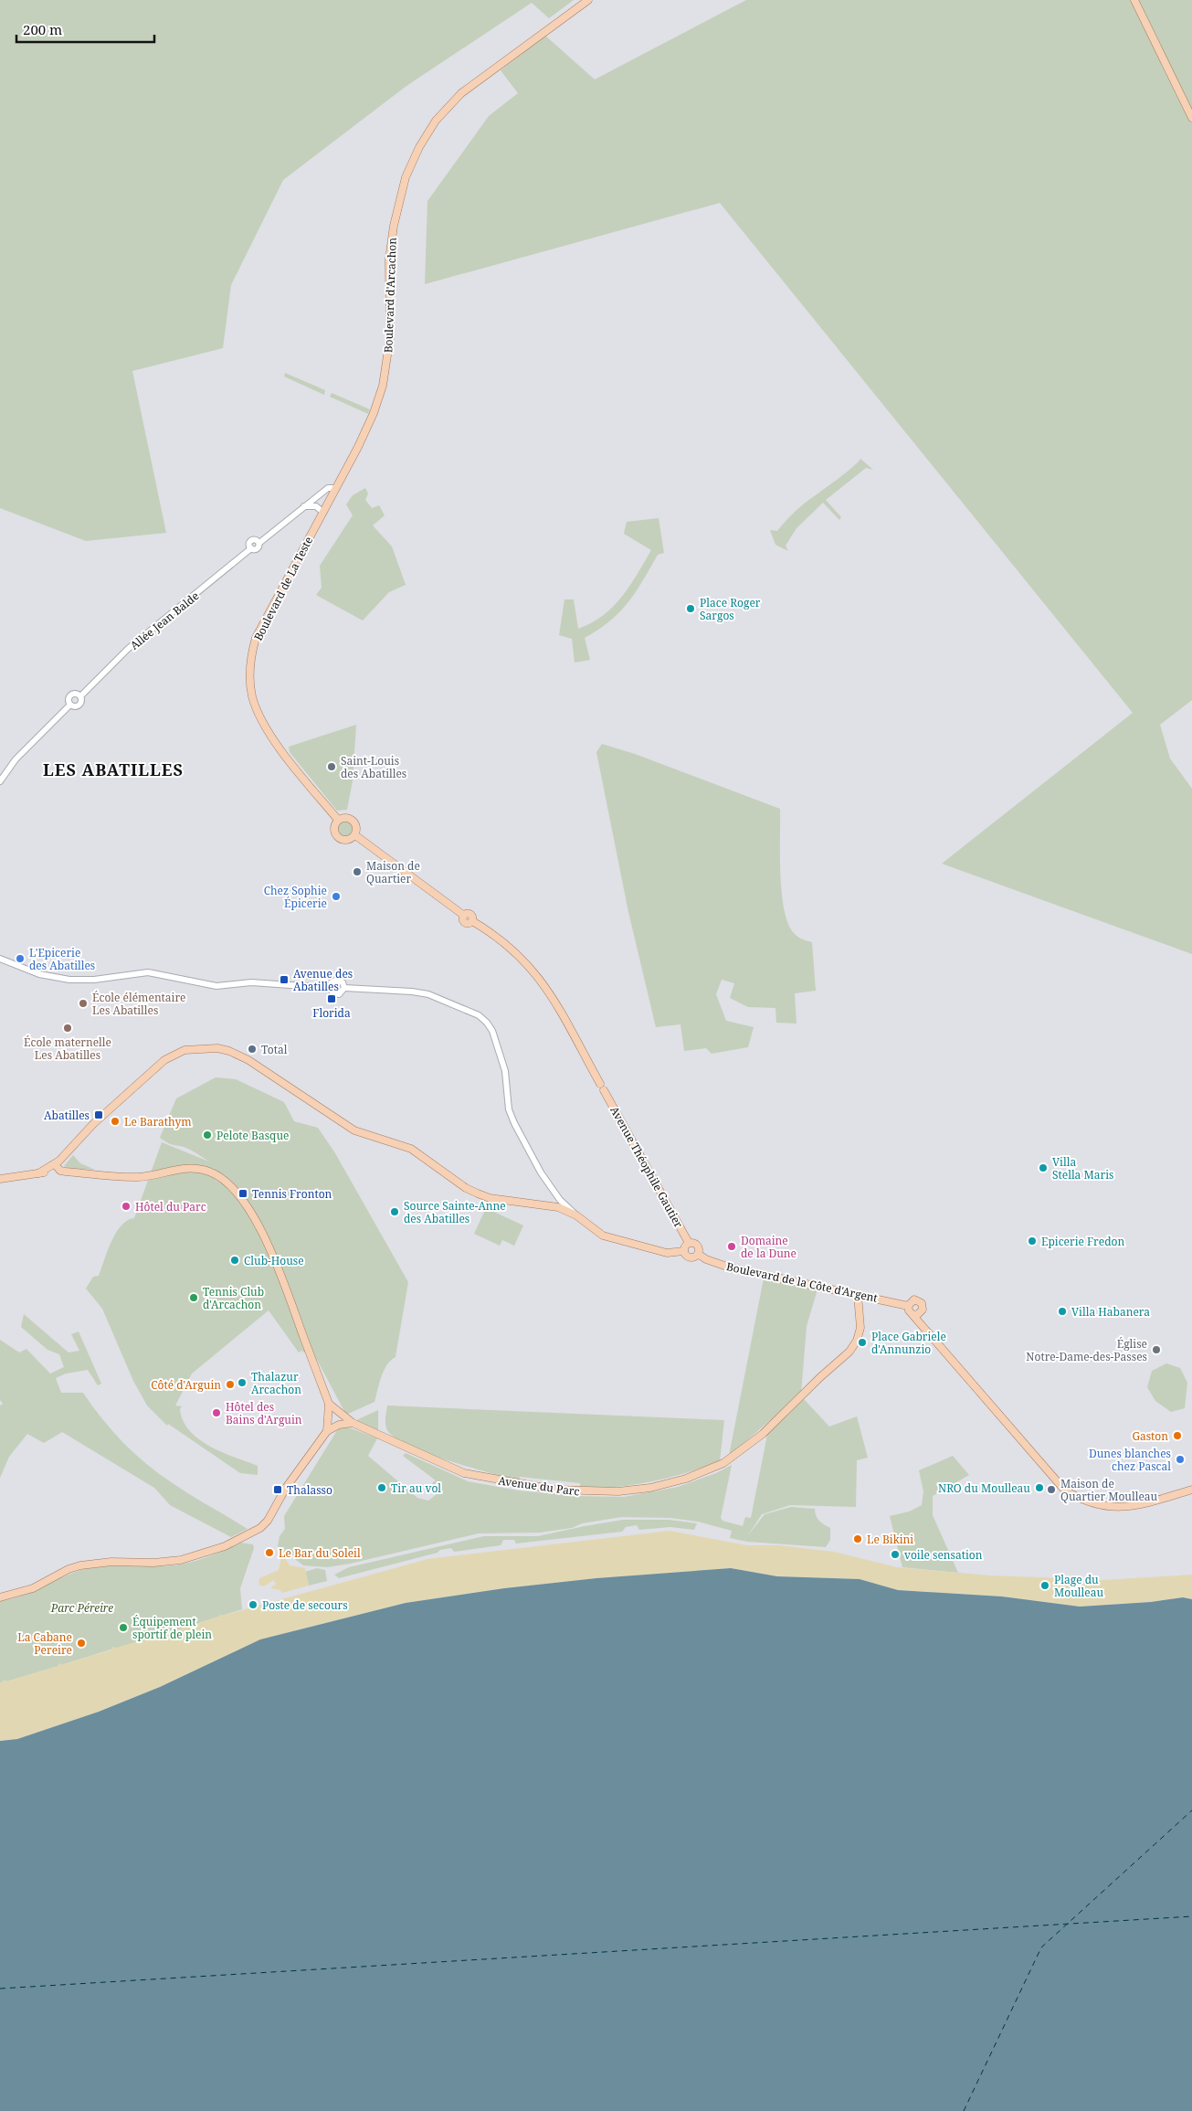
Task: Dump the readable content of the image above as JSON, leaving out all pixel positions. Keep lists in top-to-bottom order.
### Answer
{
  "streets": {
    "main road": [
      "Boulevard d'Arcachon",
      "Boulevard de La Teste",
      "Avenue Théophile Gautier",
      "Boulevard de la Côte d'Argent",
      "Avenue du Parc"
    ],
    "street": ["Allée Jean Balde"]
  },
  "crossings": [
    ["Boulevard d'Arcachon", "Boulevard de La Teste"],
    ["Boulevard de La Teste", "Avenue Théophile Gautier"],
    ["Avenue Théophile Gautier", "Boulevard de la Côte d'Argent"],
    ["Boulevard de la Côte d'Argent", "Avenue du Parc"]
  ],
  "districts": ["LES ABATILLES"],
  "parks": ["Parc Péreire"],
  "places": {
    "other": [
      "Place Roger Sargos",
      "Saint-Louis des Abatilles",
      "Maison de Quartier",
      "Chez Sophie Épicerie",
      "L'Epicerie des Abatilles",
      "École élémentaire Les Abatilles",
      "École maternelle Les Abatilles",
      "Total",
      "Le Barathym",
      "Pelote Basque",
      "Villa Stella Maris",
      "Hôtel du Parc",
      "Source Sainte-Anne des Abatilles",
      "Epicerie Fredon",
      "Domaine de la Dune",
      "Club-House",
      "Tennis Club d'Arcachon",
      "Villa Habanera",
      "Place Gabriele d'Annunzio",
      "Église Notre-Dame-des-Passes",
      "Thalazur Arcachon",
      "Côté d'Arguin",
      "Hôtel des Bains d'Arguin",
      "Gaston",
      "Dunes blanches chez Pascal",
      "Tir au vol",
      "NRO du Moulleau",
      "Maison de Quartier Moulleau",
      "Le Bikini",
      "Le Bar du Soleil",
      "voile sensation",
      "Plage du Moulleau",
      "Poste de secours",
      "Équipement sportif de plein",
      "La Cabane Pereire"
    ],
    "transit": [
      "Avenue des Abatilles",
      "Florida",
      "Abatilles",
      "Tennis Fronton",
      "Thalasso"
    ]
  },
  "scale_bar": "200 m"
}
